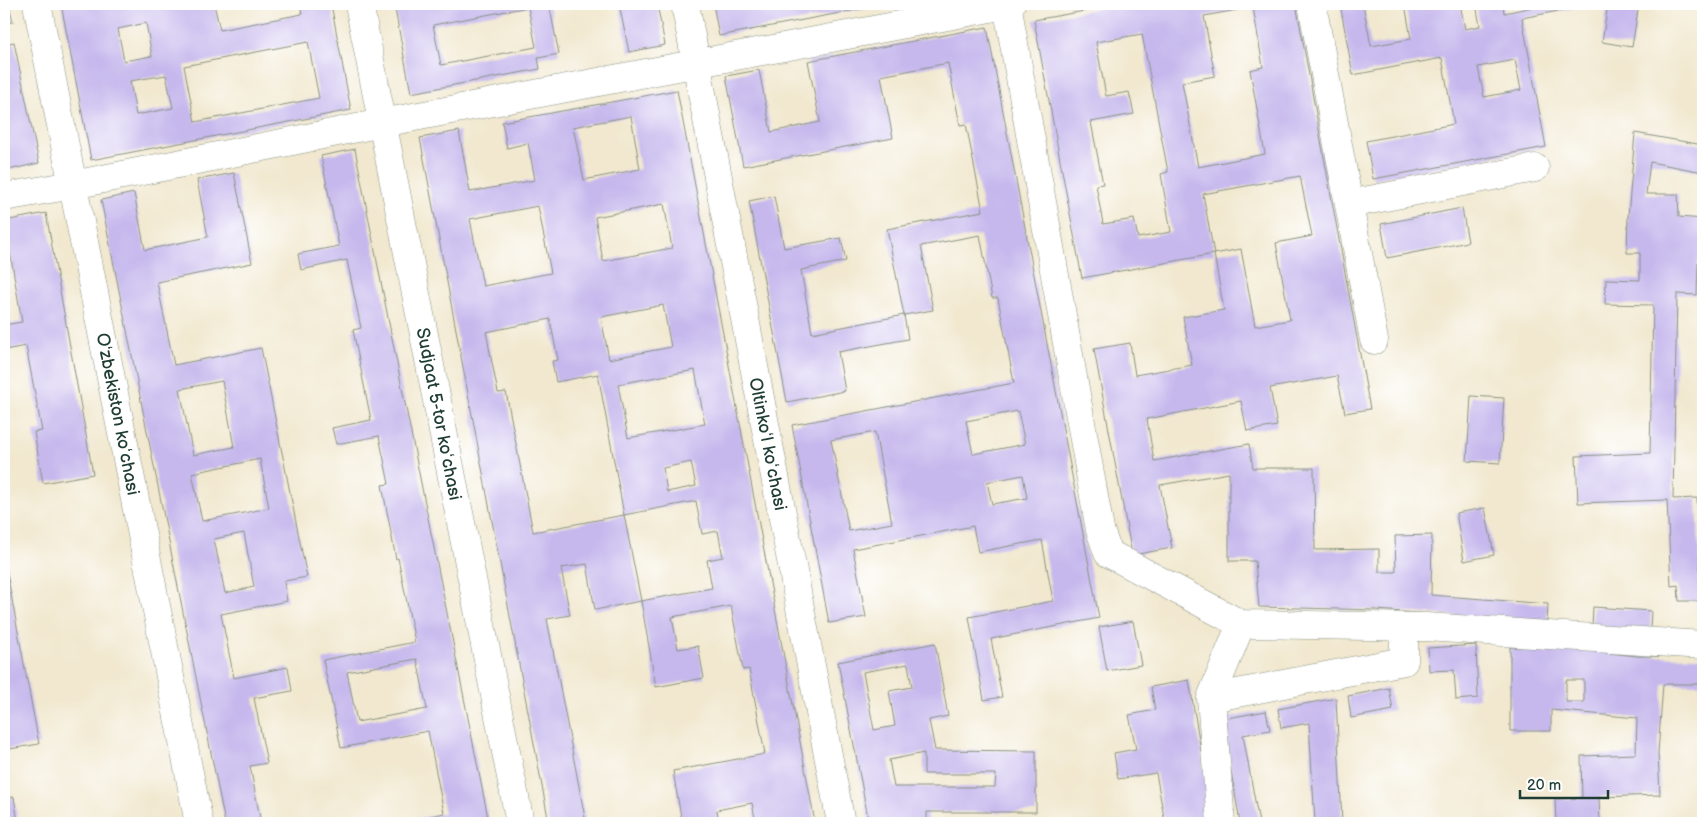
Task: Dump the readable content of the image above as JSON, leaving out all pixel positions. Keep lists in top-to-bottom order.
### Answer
{
  "streets": {
    "street": ["Oʻzbekiston koʻchasi", "Sudjaat 5-tor koʻchasi", "Oltinkoʻl koʻchasi"]
  },
  "scale_bar": "20 m"
}
